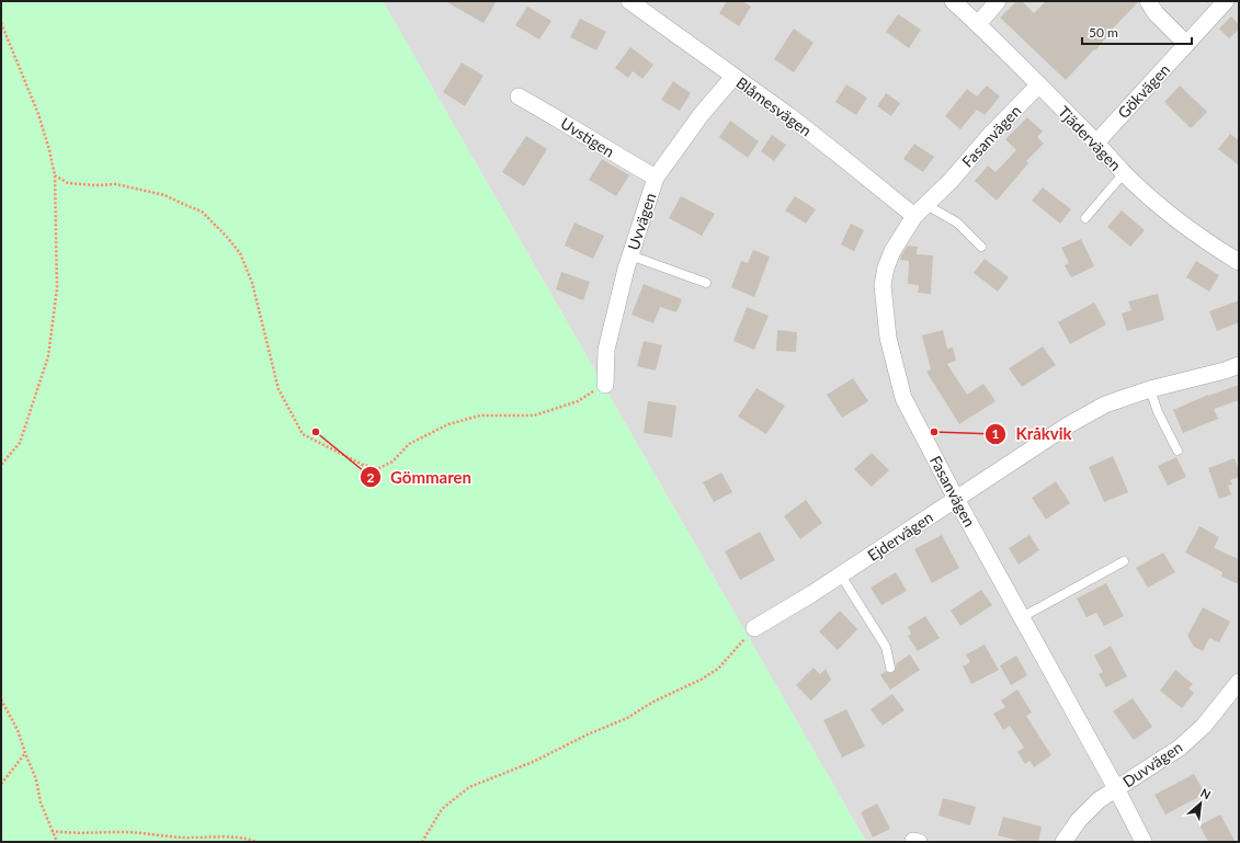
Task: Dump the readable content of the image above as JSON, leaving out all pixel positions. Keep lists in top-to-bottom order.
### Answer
{
  "streets": {
    "street": [
      "Gökvägen",
      "Blåmesvägen",
      "Fasanvägen",
      "Uvstigen",
      "Tjädervägen",
      "Uvvägen",
      "Ejdervägen",
      "Duvvägen"
    ]
  },
  "crossings": [
    ["Gökvägen", "Tjädervägen"],
    ["Blåmesvägen", "Fasanvägen"],
    ["Blåmesvägen", "Uvvägen"],
    ["Fasanvägen", "Tjädervägen"],
    ["Fasanvägen", "Ejdervägen"],
    ["Fasanvägen", "Duvvägen"],
    ["Uvstigen", "Uvvägen"]
  ],
  "places": ["Gömmaren", "Kråkvik"],
  "scale_bar": "50 m",
  "north": "top right"
}
